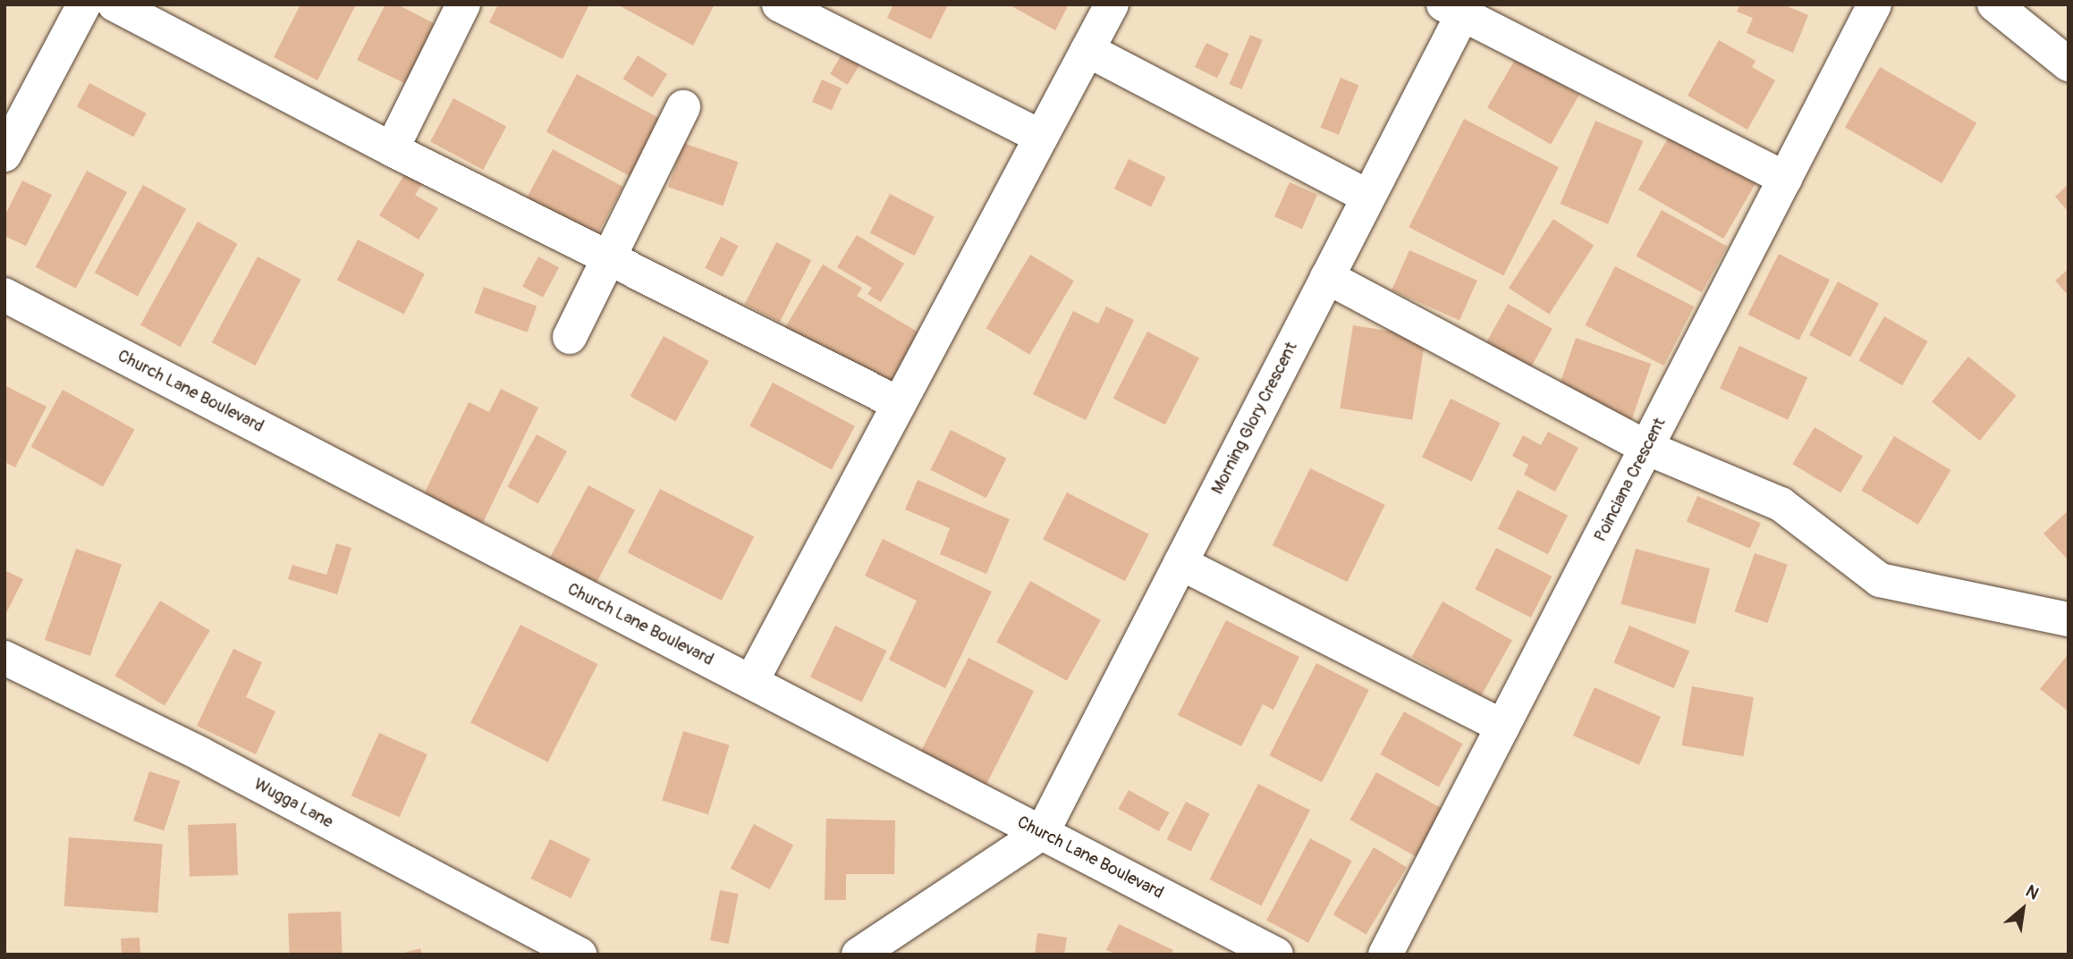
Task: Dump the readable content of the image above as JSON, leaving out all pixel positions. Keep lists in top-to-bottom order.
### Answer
{
  "streets": {
    "street": [
      "Church Lane Boulevard",
      "Morning Glory Crescent",
      "Poinciana Crescent",
      "Wugga Lane"
    ]
  },
  "crossings": [
    ["Church Lane Boulevard", "Morning Glory Crescent"]
  ],
  "north": "top right"
}
